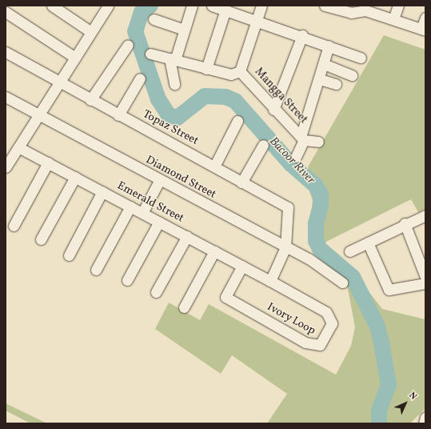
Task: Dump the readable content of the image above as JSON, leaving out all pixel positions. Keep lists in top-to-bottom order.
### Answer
{
  "streets": {
    "street": [
      "Mangga Street",
      "Topaz Street",
      "Diamond Street",
      "Emerald Street",
      "Ivory Loop"
    ]
  },
  "crossings": [
    ["Topaz Street", "Diamond Street"],
    ["Emerald Street", "Ivory Loop"]
  ],
  "water": ["Bacoor River"],
  "north": "top right"
}
